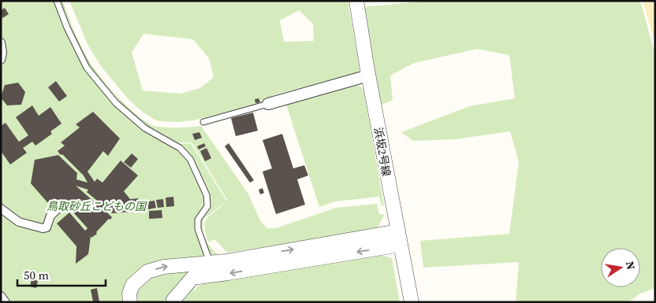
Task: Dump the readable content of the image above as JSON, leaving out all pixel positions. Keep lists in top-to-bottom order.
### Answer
{
  "streets": {
    "street": ["浜坂2号線"]
  },
  "parks": ["鳥取砂丘こどもの国"],
  "scale_bar": "50 m",
  "north": "right"
}
